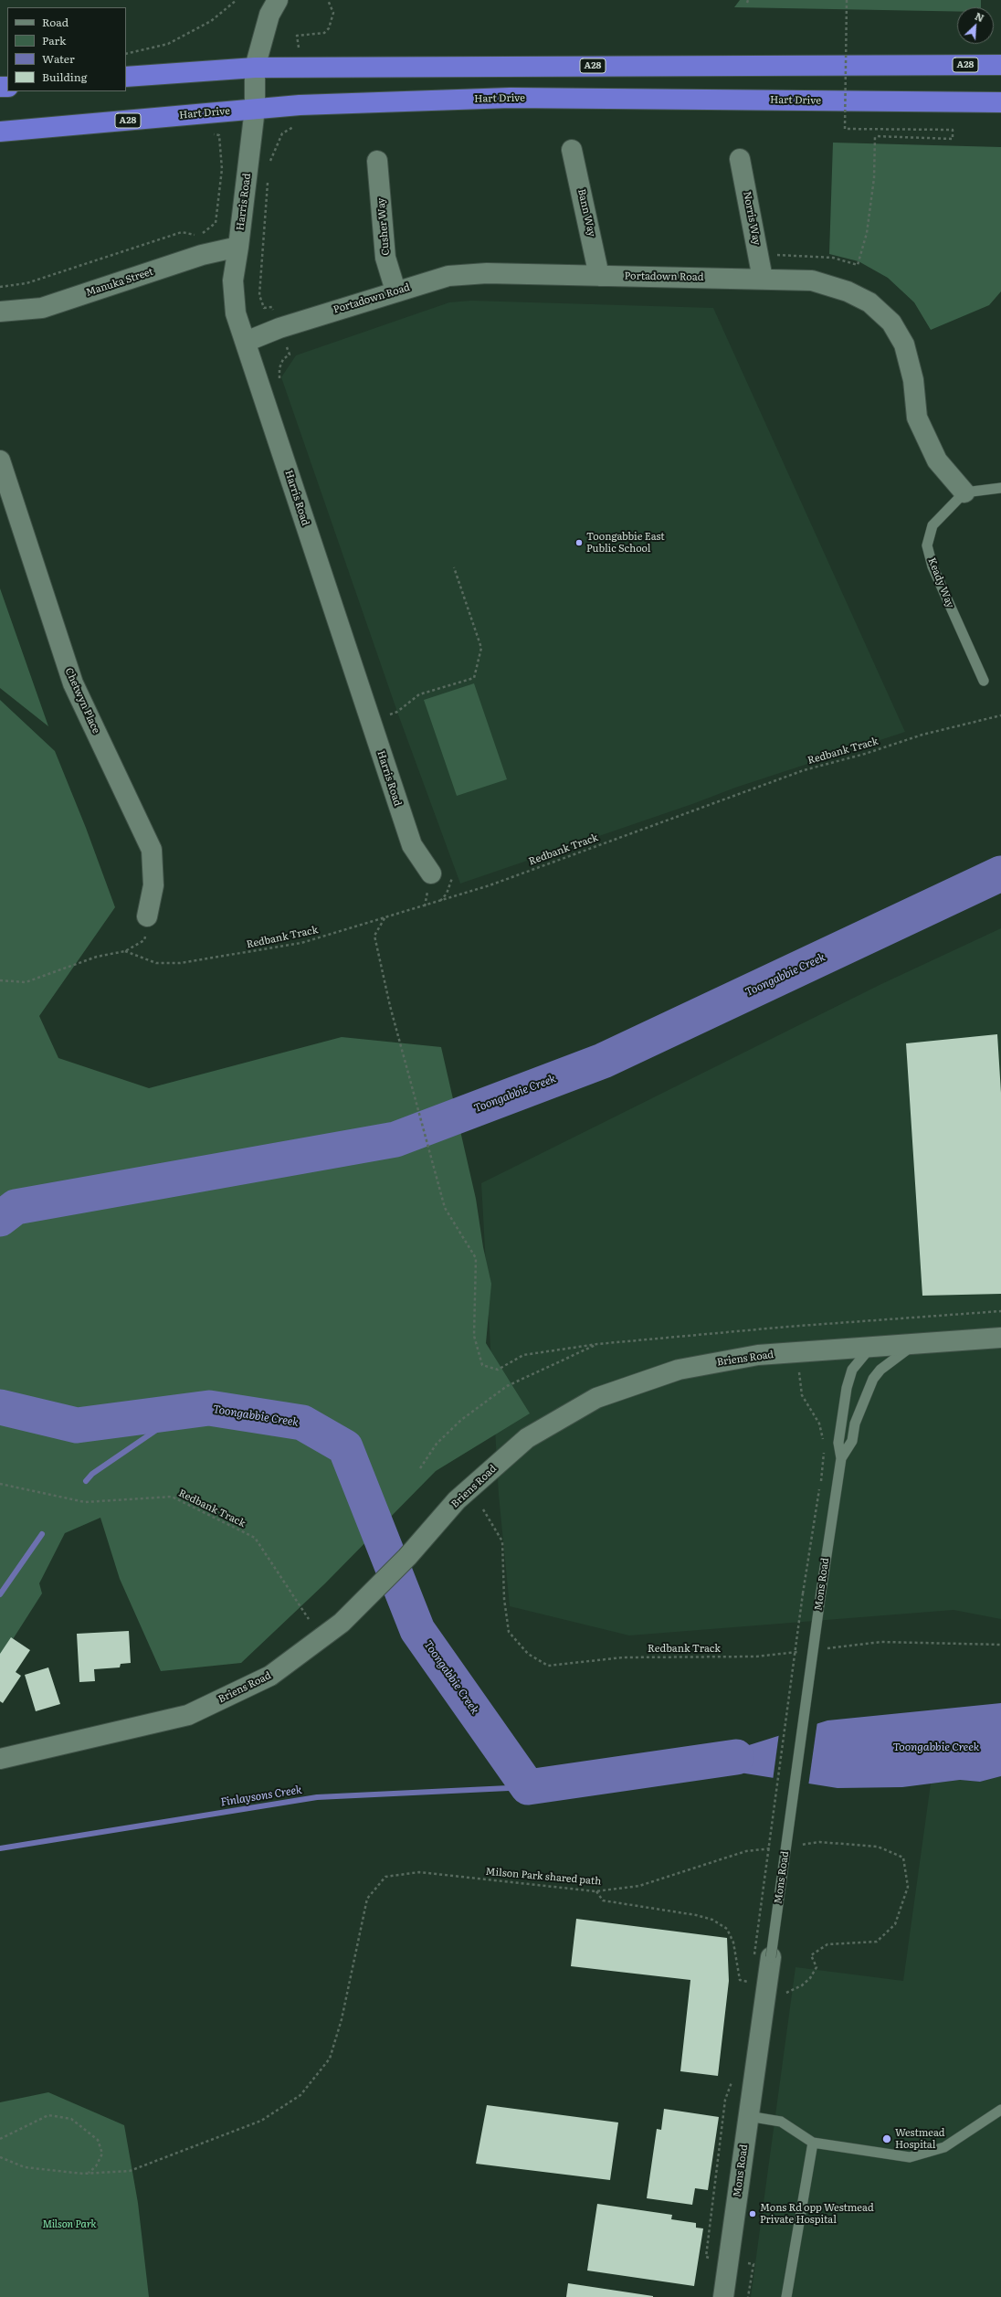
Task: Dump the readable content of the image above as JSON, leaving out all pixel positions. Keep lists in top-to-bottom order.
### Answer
{
  "streets": {
    "highway": ["A28", "Hart Drive"],
    "street": [
      "Harris Road",
      "Bann Way",
      "Norris Way",
      "Cusher Way",
      "Portadown Road",
      "Manuka Street",
      "Chetwyn Place",
      "Briens Road",
      "Mons Road"
    ],
    "lane": ["Keady Way"],
    "path": ["Redbank Track", "Milson Park shared path"]
  },
  "crossings": [
    ["A28", "Harris Road"],
    ["Hart Drive", "Harris Road"],
    ["Harris Road", "Portadown Road"],
    ["Harris Road", "Manuka Street"],
    ["Bann Way", "Portadown Road"],
    ["Norris Way", "Portadown Road"],
    ["Cusher Way", "Portadown Road"],
    ["Portadown Road", "Keady Way"],
    ["Briens Road", "Mons Road"]
  ],
  "water": ["Toongabbie Creek", "Finlaysons Creek"],
  "parks": ["Milson Park"],
  "places": ["Toongabbie East Public School", "Westmead Hospital", "Mons Rd opp Westmead Private Hospital"],
  "legend": [
    "Road",
    "Park",
    "Water",
    "Building"
  ],
  "north": "top right"
}
